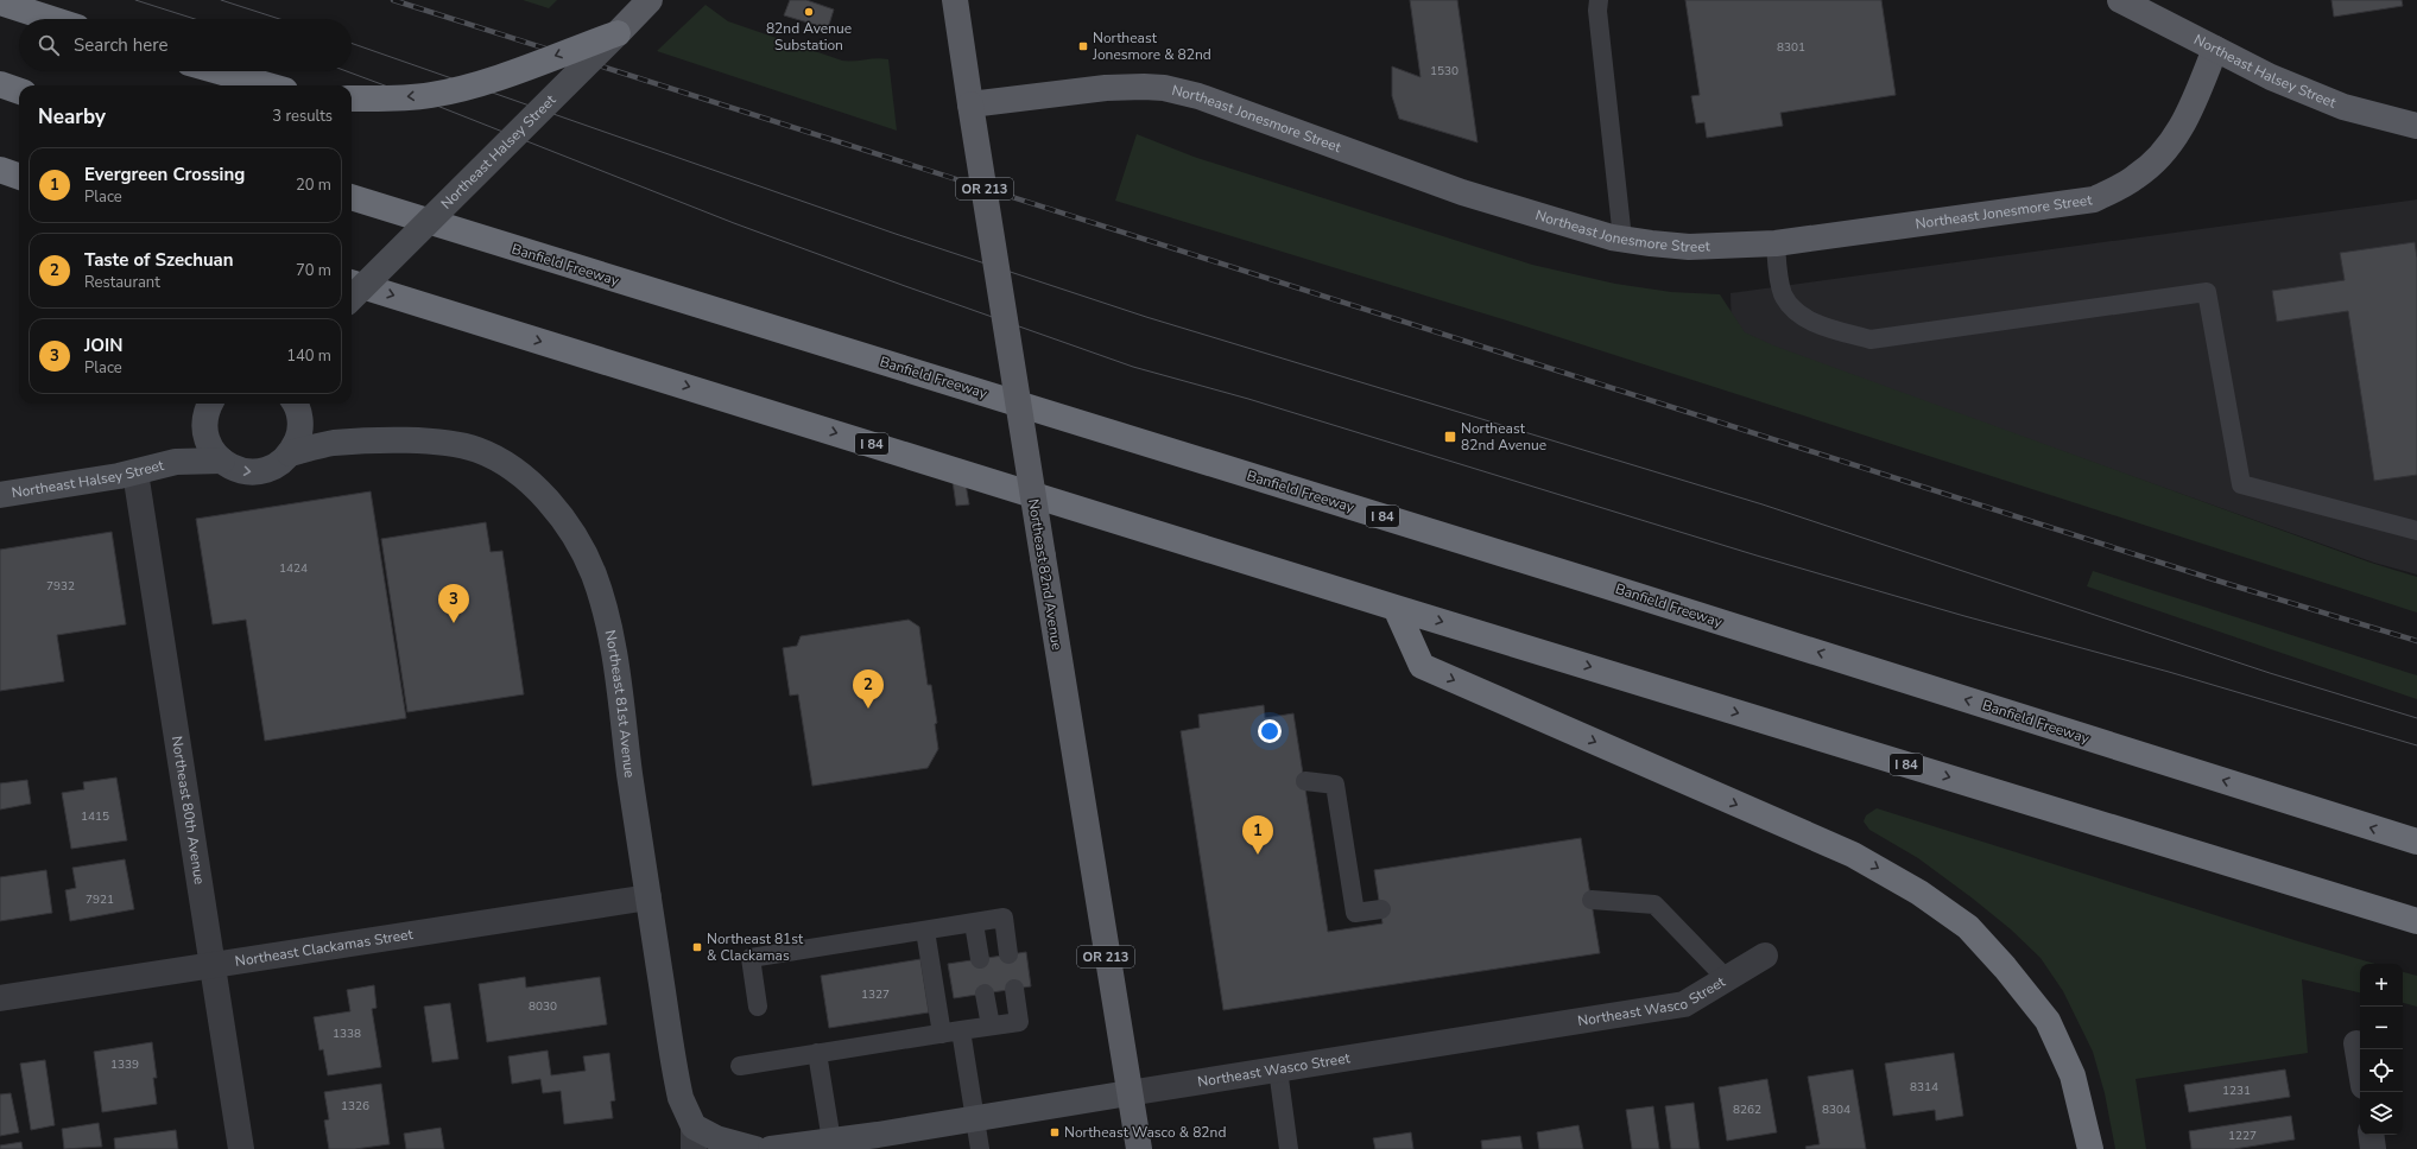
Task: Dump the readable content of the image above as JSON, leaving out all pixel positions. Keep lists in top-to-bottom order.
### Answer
{
  "streets": {
    "highway": ["Banfield Freeway", "I 84"],
    "main road": [
      "Northeast Halsey Street",
      "Northeast Jonesmore Street",
      "OR 213",
      "Northeast 82nd Avenue",
      "Northeast 81st Avenue",
      "Northeast Wasco Street"
    ],
    "street": ["Northeast 80th Avenue", "Northeast Clackamas Street"]
  },
  "crossings": [
    ["Northeast Halsey Street", "Northeast Jonesmore Street"],
    ["Northeast Halsey Street", "Northeast 80th Avenue"],
    ["Northeast Jonesmore Street", "Northeast 82nd Avenue"],
    ["Northeast 82nd Avenue", "Northeast Wasco Street"],
    ["Northeast 81st Avenue", "Northeast Clackamas Street"],
    ["Northeast 80th Avenue", "Northeast Clackamas Street"]
  ],
  "places": {
    "other": ["82nd Avenue Substation"],
    "transit": [
      "Northeast Jonesmore & 82nd",
      "Northeast 82nd Avenue",
      "Northeast 81st & Clackamas",
      "Northeast Wasco & 82nd"
    ]
  },
  "house_numbers": [
    "8301",
    "1530",
    "1424",
    "7932",
    "1415",
    "7921",
    "1327",
    "8030",
    "1338",
    "1339",
    "8314",
    "1231",
    "1326",
    "8262",
    "8304",
    "1227"
  ],
  "page": {
    "search": "Search here",
    "heading": ["Nearby", "3 results"],
    "list": [
      {
        "mark": "1",
        "name": "Evergreen Crossing",
        "note": "Place",
        "value": "20 m"
      },
      {
        "mark": "2",
        "name": "Taste of Szechuan",
        "note": "Restaurant",
        "value": "70 m"
      },
      {
        "mark": "3",
        "name": "JOIN",
        "note": "Place",
        "value": "140 m"
      }
    ],
    "pins": ["3", "2", "1"],
    "map_buttons": ["+", "−"]
  }
}
